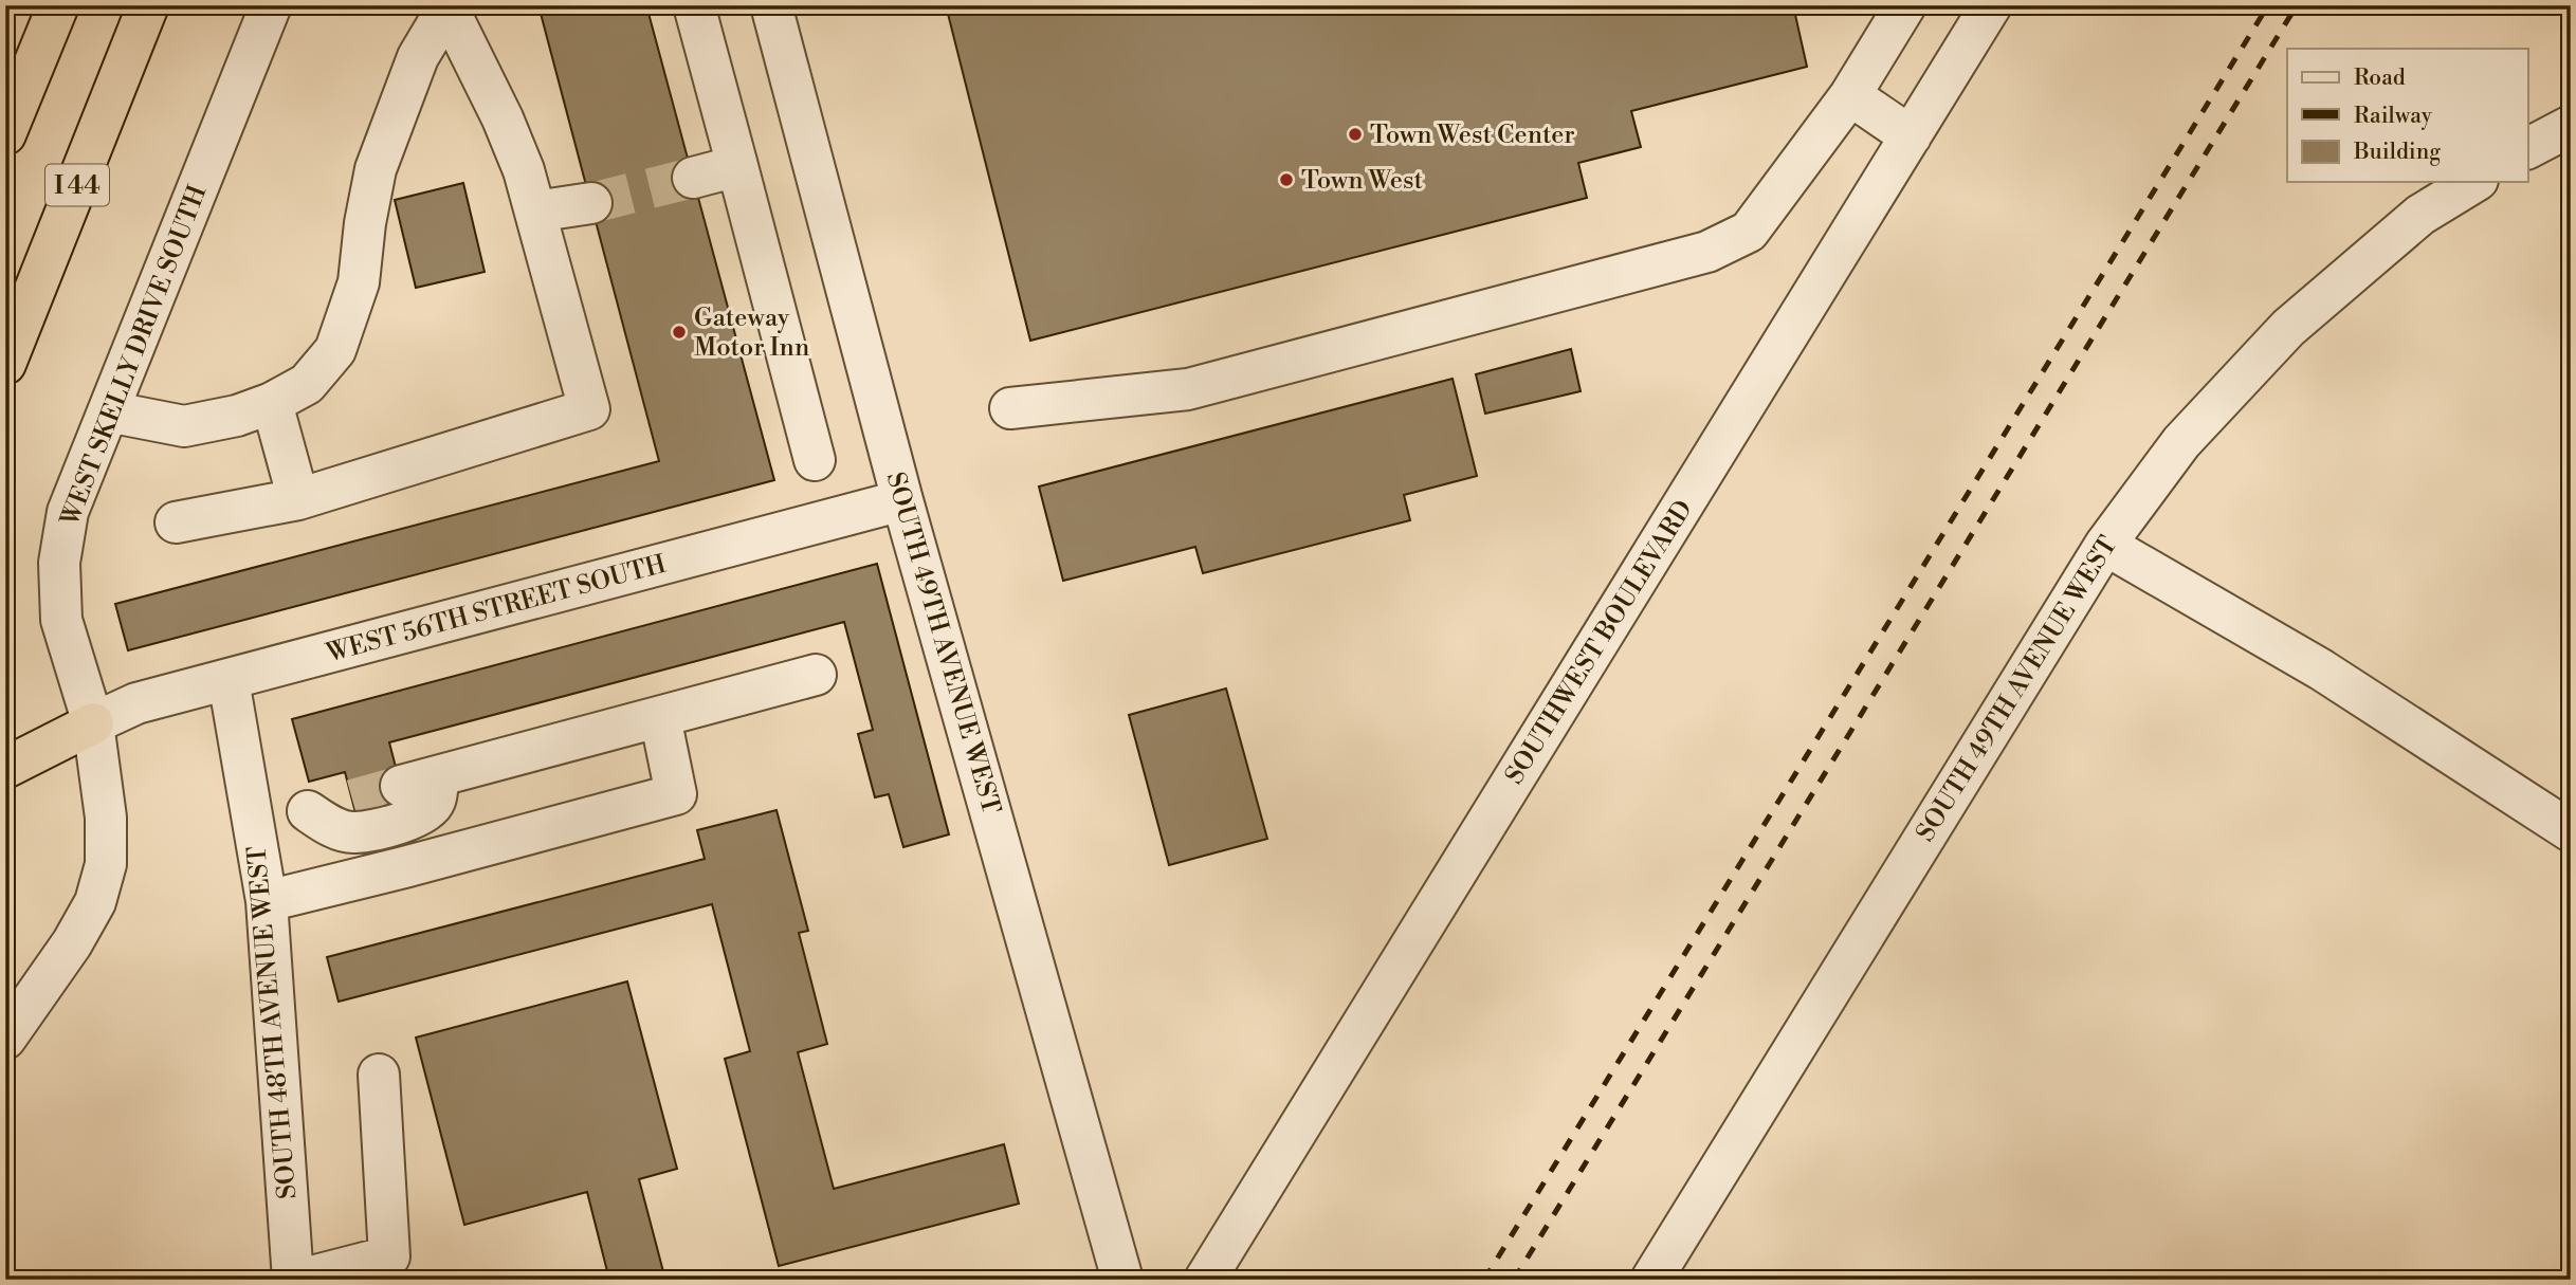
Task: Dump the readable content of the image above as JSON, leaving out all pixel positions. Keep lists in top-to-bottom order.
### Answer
{
  "streets": {
    "highway": ["I 44"],
    "street": [
      "WEST SKELLY DRIVE SOUTH",
      "WEST 56TH STREET SOUTH",
      "SOUTHWEST BOULEVARD",
      "SOUTH 49TH AVENUE WEST",
      "SOUTH 48TH AVENUE WEST"
    ]
  },
  "crossings": [
    ["WEST SKELLY DRIVE SOUTH", "WEST 56TH STREET SOUTH"],
    ["WEST 56TH STREET SOUTH", "SOUTH 49TH AVENUE WEST"],
    ["WEST 56TH STREET SOUTH", "SOUTH 48TH AVENUE WEST"]
  ],
  "places": ["Town West Center", "Town West", "Gateway Motor Inn"],
  "legend": ["Road", "Railway", "Building"]
}
